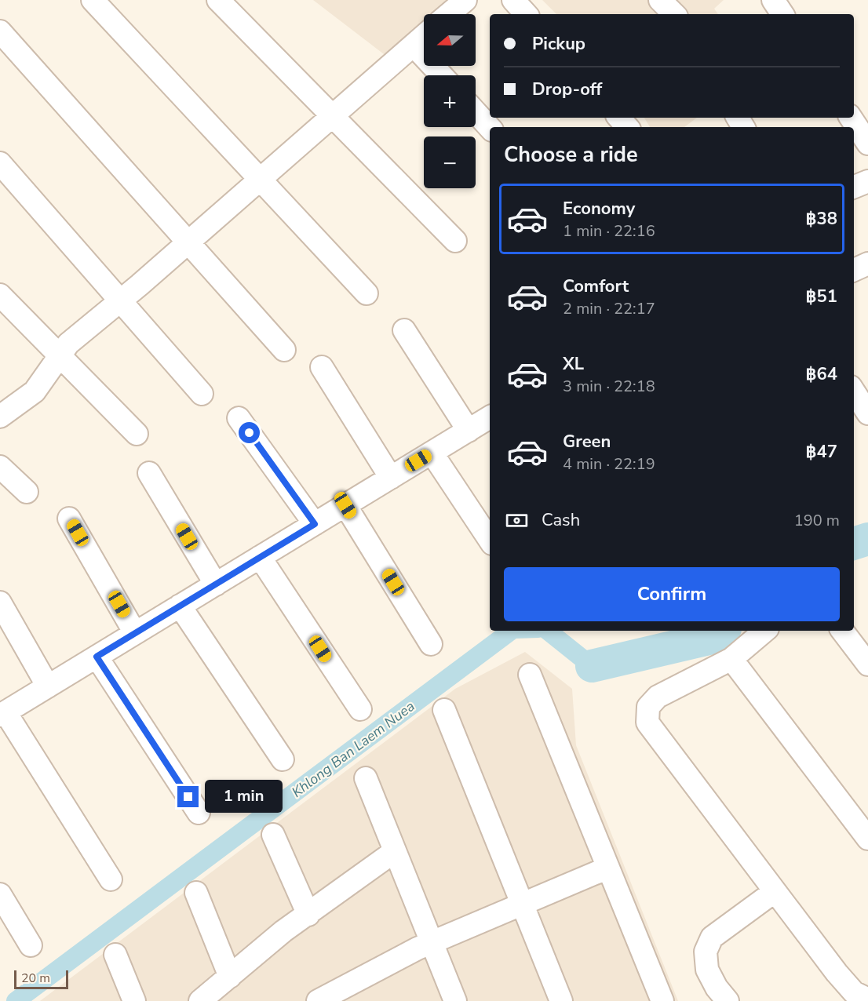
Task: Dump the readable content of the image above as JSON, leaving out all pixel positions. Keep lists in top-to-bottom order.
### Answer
{
  "water": ["Khlong Ban Laem Nuea"],
  "scale_bar": "20 m",
  "north": "left",
  "page": {
    "map_buttons": ["+", "−"],
    "banner": ["Pickup", "Drop-off"],
    "heading": "Choose a ride",
    "list": [
      {
        "name": "Economy",
        "note": "1 min · 22:16",
        "value": "฿38"
      },
      {
        "name": "Comfort",
        "note": "2 min · 22:17",
        "value": "฿51"
      },
      {
        "name": "XL",
        "note": "3 min · 22:18",
        "value": "฿64"
      },
      {
        "name": "Green",
        "note": "4 min · 22:19",
        "value": "฿47"
      }
    ],
    "pay": ["Cash", "190 m"],
    "buttons": "Confirm",
    "bubble": "1 min",
    "scale": "20 m"
  }
}
